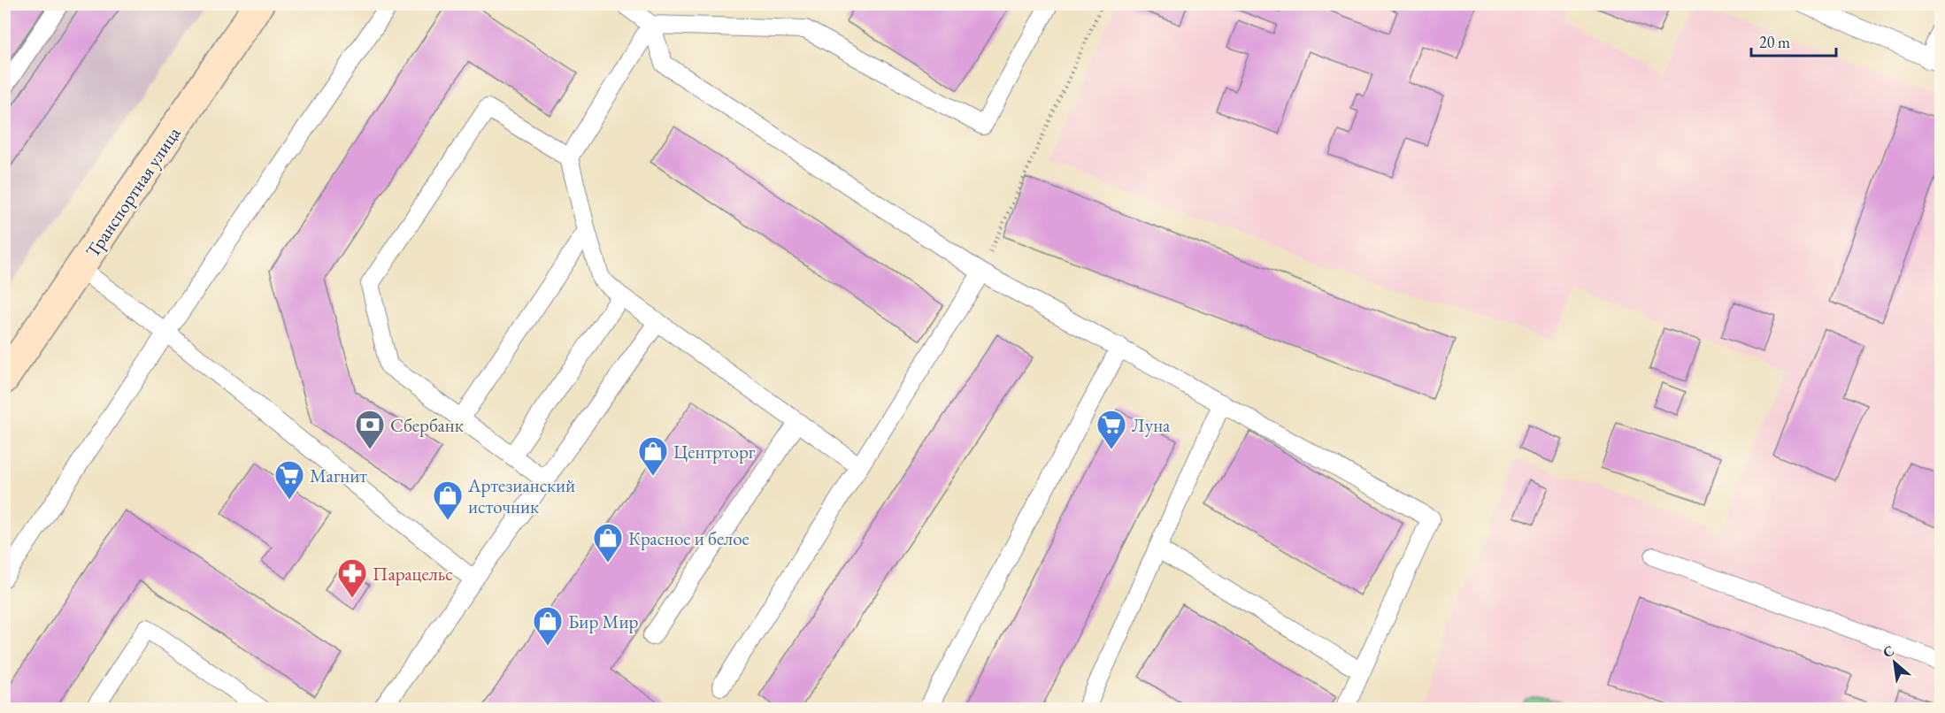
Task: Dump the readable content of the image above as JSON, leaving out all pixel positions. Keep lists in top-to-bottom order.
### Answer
{
  "streets": {
    "main road": ["Транспортная улица"]
  },
  "places": {
    "bank": ["Сбербанк"],
    "supermarket": ["Луна", "Магнит"],
    "shop": [
      "Центрторг",
      "Артезианский источник",
      "Красное и белое",
      "Бир Мир"
    ],
    "pharmacy": ["Парацельс"]
  },
  "scale_bar": "20 m",
  "north": "top left"
}
